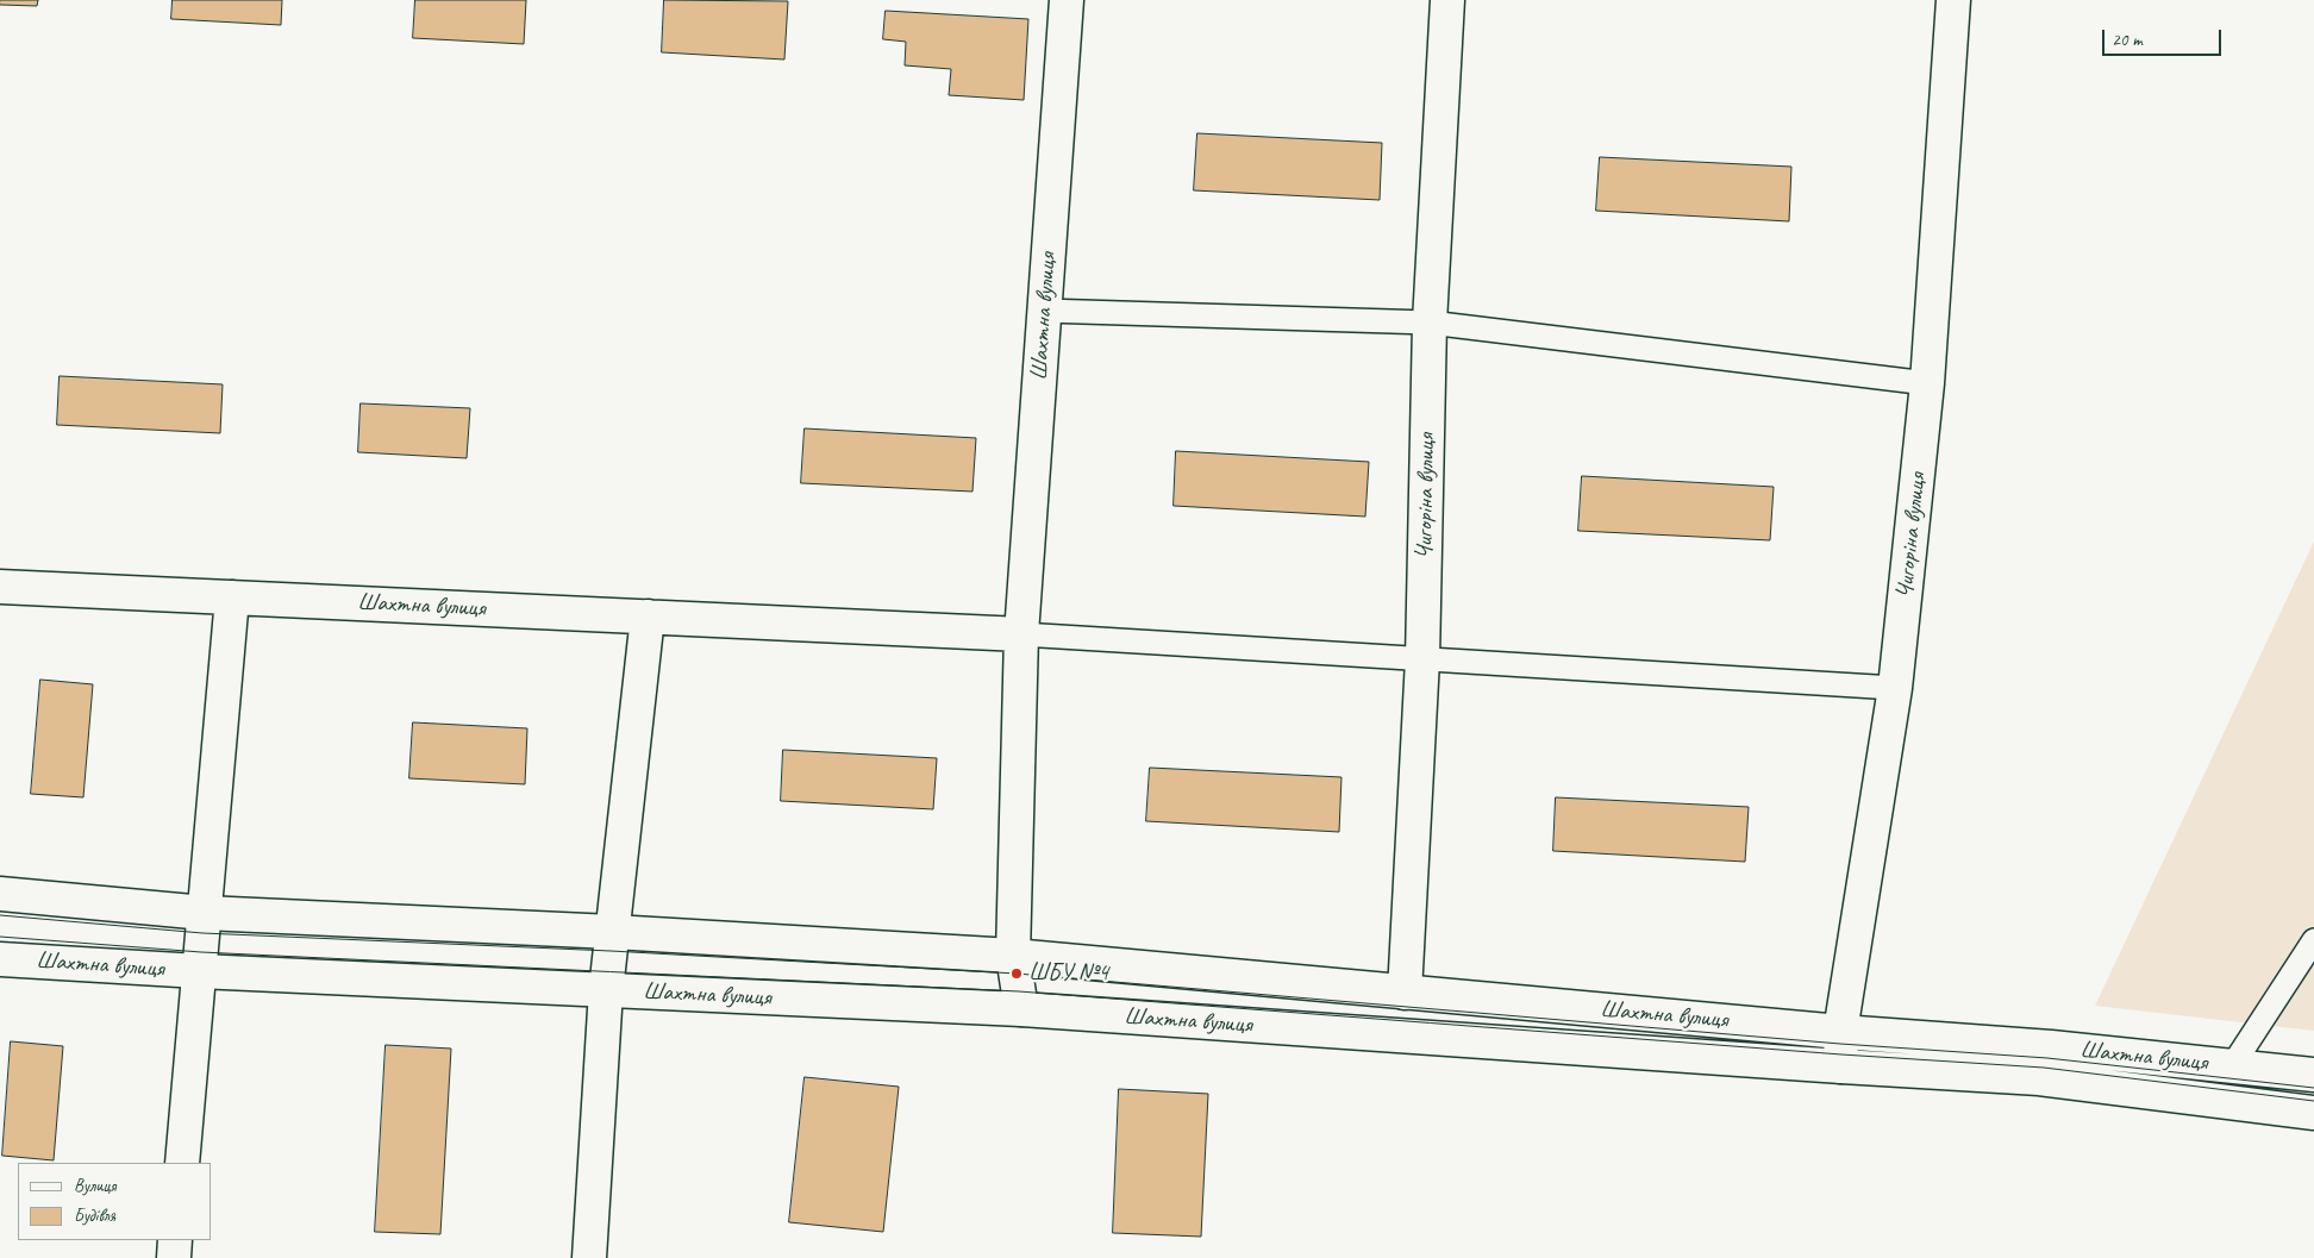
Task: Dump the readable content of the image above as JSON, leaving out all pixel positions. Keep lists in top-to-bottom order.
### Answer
{
  "streets": {
    "street": ["Шахтна вулиця", "Чигоріна вулиця"]
  },
  "crossings": [
    ["Шахтна вулиця", "Чигоріна вулиця"]
  ],
  "places": ["ШБУ №4"],
  "legend": ["Вулиця", "Будівля"],
  "scale_bar": "20 m"
}
